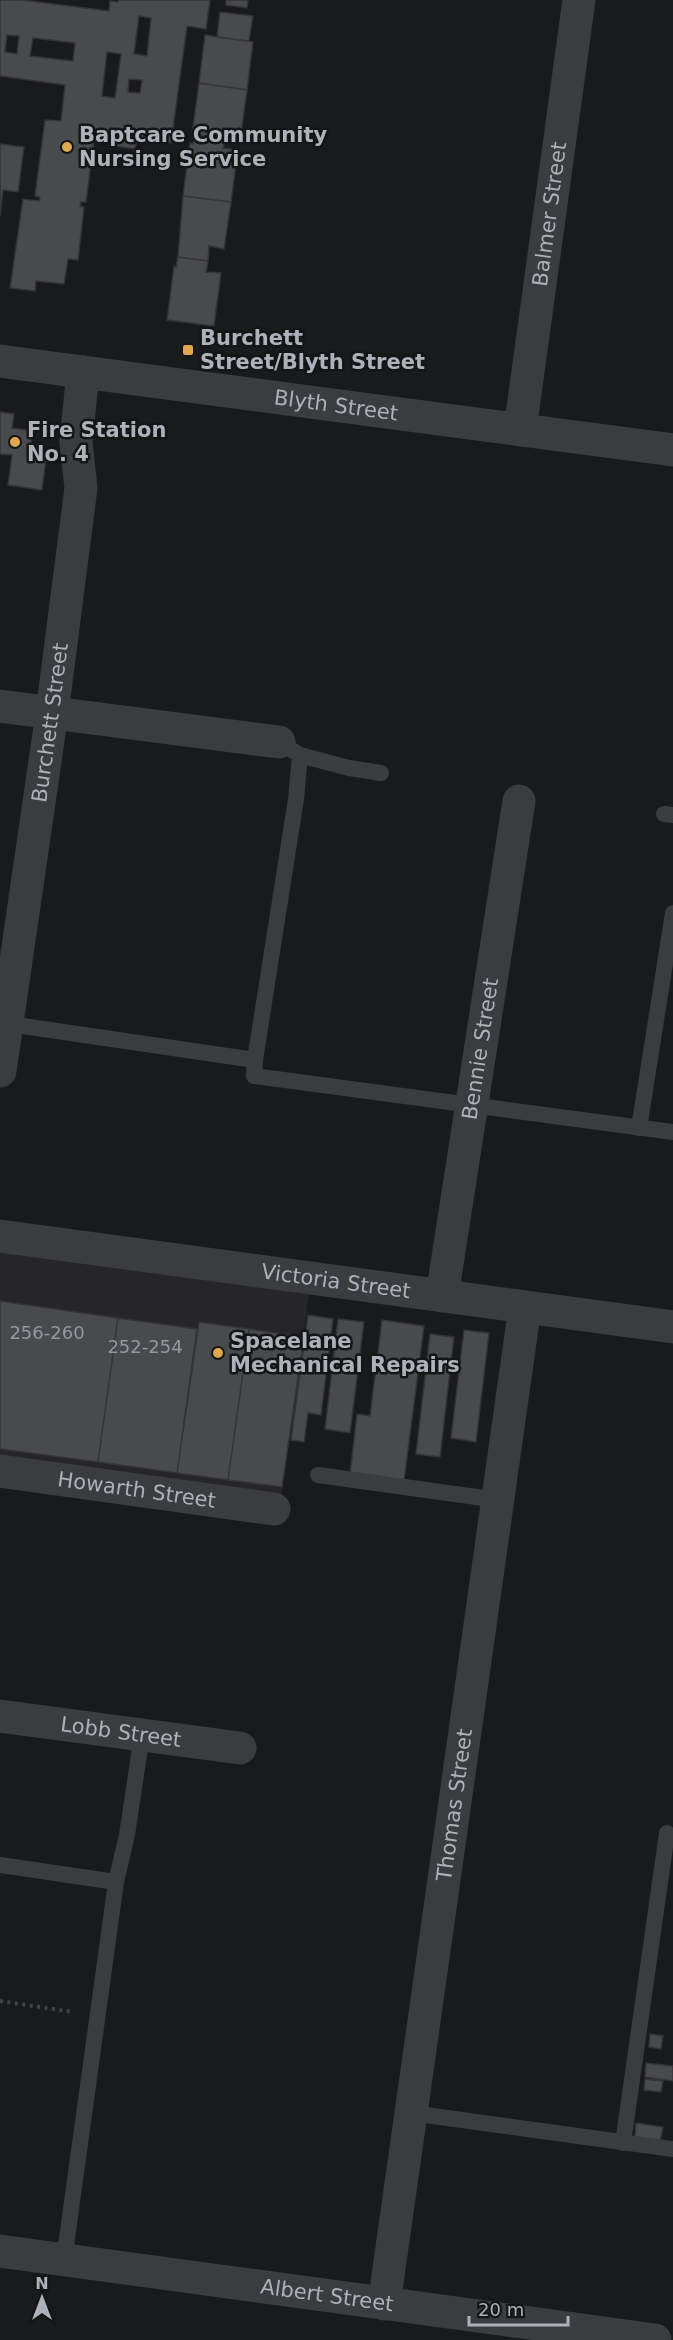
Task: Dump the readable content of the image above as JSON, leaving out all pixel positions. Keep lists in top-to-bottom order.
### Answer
{
  "streets": {
    "street": [
      "Balmer Street",
      "Blyth Street",
      "Burchett Street",
      "Bennie Street",
      "Victoria Street",
      "Howarth Street",
      "Lobb Street",
      "Thomas Street",
      "Albert Street"
    ]
  },
  "crossings": [
    ["Balmer Street", "Blyth Street"],
    ["Blyth Street", "Burchett Street"],
    ["Bennie Street", "Victoria Street"],
    ["Victoria Street", "Thomas Street"],
    ["Thomas Street", "Albert Street"]
  ],
  "places": {
    "other": ["Baptcare Community Nursing Service", "Fire Station No. 4", "Spacelane Mechanical Repairs"],
    "transit": ["Burchett Street/Blyth Street"]
  },
  "house_numbers": ["256-260", "252-254"],
  "scale_bar": "20 m",
  "north": "top"
}
